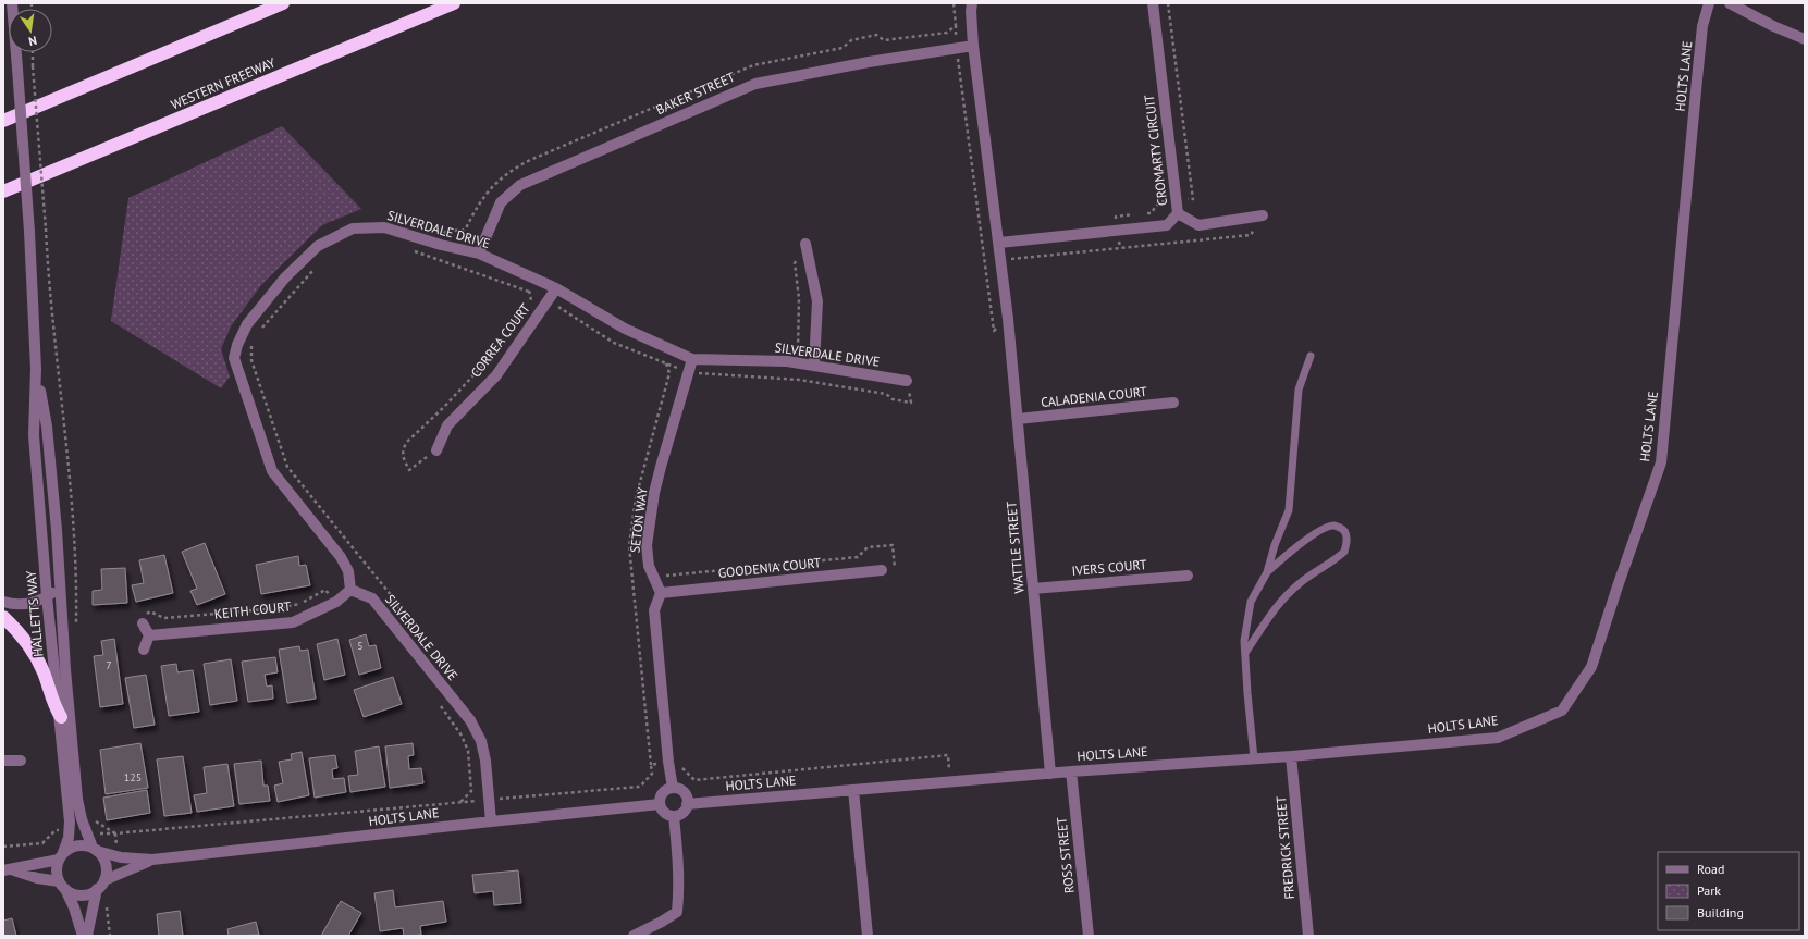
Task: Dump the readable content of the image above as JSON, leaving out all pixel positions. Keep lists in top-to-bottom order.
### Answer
{
  "streets": {
    "highway": ["WESTERN FREEWAY"],
    "street": [
      "HOLTS LANE",
      "BAKER STREET",
      "CROMARTY CIRCUIT",
      "SILVERDALE DRIVE",
      "CORREA COURT",
      "CALADENIA COURT",
      "SETON WAY",
      "WATTLE STREET",
      "GOODENIA COURT",
      "IVERS COURT",
      "KEITH COURT",
      "HALLETTS WAY",
      "FREDRICK STREET",
      "ROSS STREET"
    ]
  },
  "crossings": [
    ["HOLTS LANE", "SILVERDALE DRIVE"],
    ["HOLTS LANE", "WATTLE STREET"],
    ["HOLTS LANE", "HALLETTS WAY"],
    ["HOLTS LANE", "FREDRICK STREET"],
    ["HOLTS LANE", "ROSS STREET"],
    ["BAKER STREET", "SILVERDALE DRIVE"],
    ["SILVERDALE DRIVE", "CORREA COURT"],
    ["SILVERDALE DRIVE", "SETON WAY"],
    ["SILVERDALE DRIVE", "KEITH COURT"],
    ["CALADENIA COURT", "WATTLE STREET"],
    ["SETON WAY", "GOODENIA COURT"],
    ["WATTLE STREET", "IVERS COURT"]
  ],
  "house_numbers": ["5", "7", "125"],
  "legend": ["Road", "Park", "Building"],
  "north": "bottom"
}
